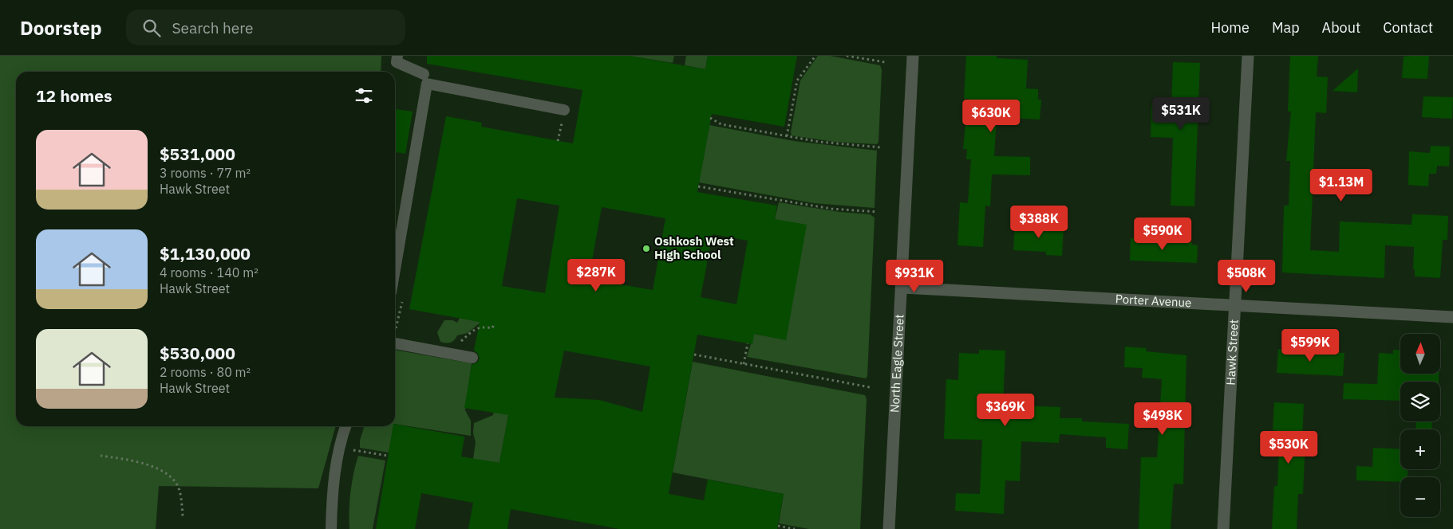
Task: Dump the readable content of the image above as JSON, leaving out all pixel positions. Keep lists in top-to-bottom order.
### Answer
{
  "streets": {
    "street": ["Porter Avenue", "Hawk Street", "North Eagle Street"]
  },
  "crossings": [
    ["Porter Avenue", "Hawk Street"],
    ["Porter Avenue", "North Eagle Street"]
  ],
  "places": ["Oshkosh West High School"],
  "north": "top",
  "page": {
    "header": "Doorstep",
    "search": "Search here",
    "nav": [
      "Home",
      "Map",
      "About",
      "Contact"
    ],
    "heading": "12 homes",
    "price": [
      "$531K",
      "$630K",
      "$1.13M",
      "$388K",
      "$590K",
      "$287K",
      "$931K",
      "$508K",
      "$599K",
      "$369K",
      "$498K",
      "$530K"
    ],
    "list": [
      {
        "name": "$531,000",
        "note": "3 rooms · 77 m² · Hawk Street"
      },
      {
        "name": "$1,130,000",
        "note": "4 rooms · 140 m² · Hawk Street"
      },
      {
        "name": "$530,000",
        "note": "2 rooms · 80 m² · Hawk Street"
      }
    ],
    "map_buttons": ["+", "−"]
  }
}
